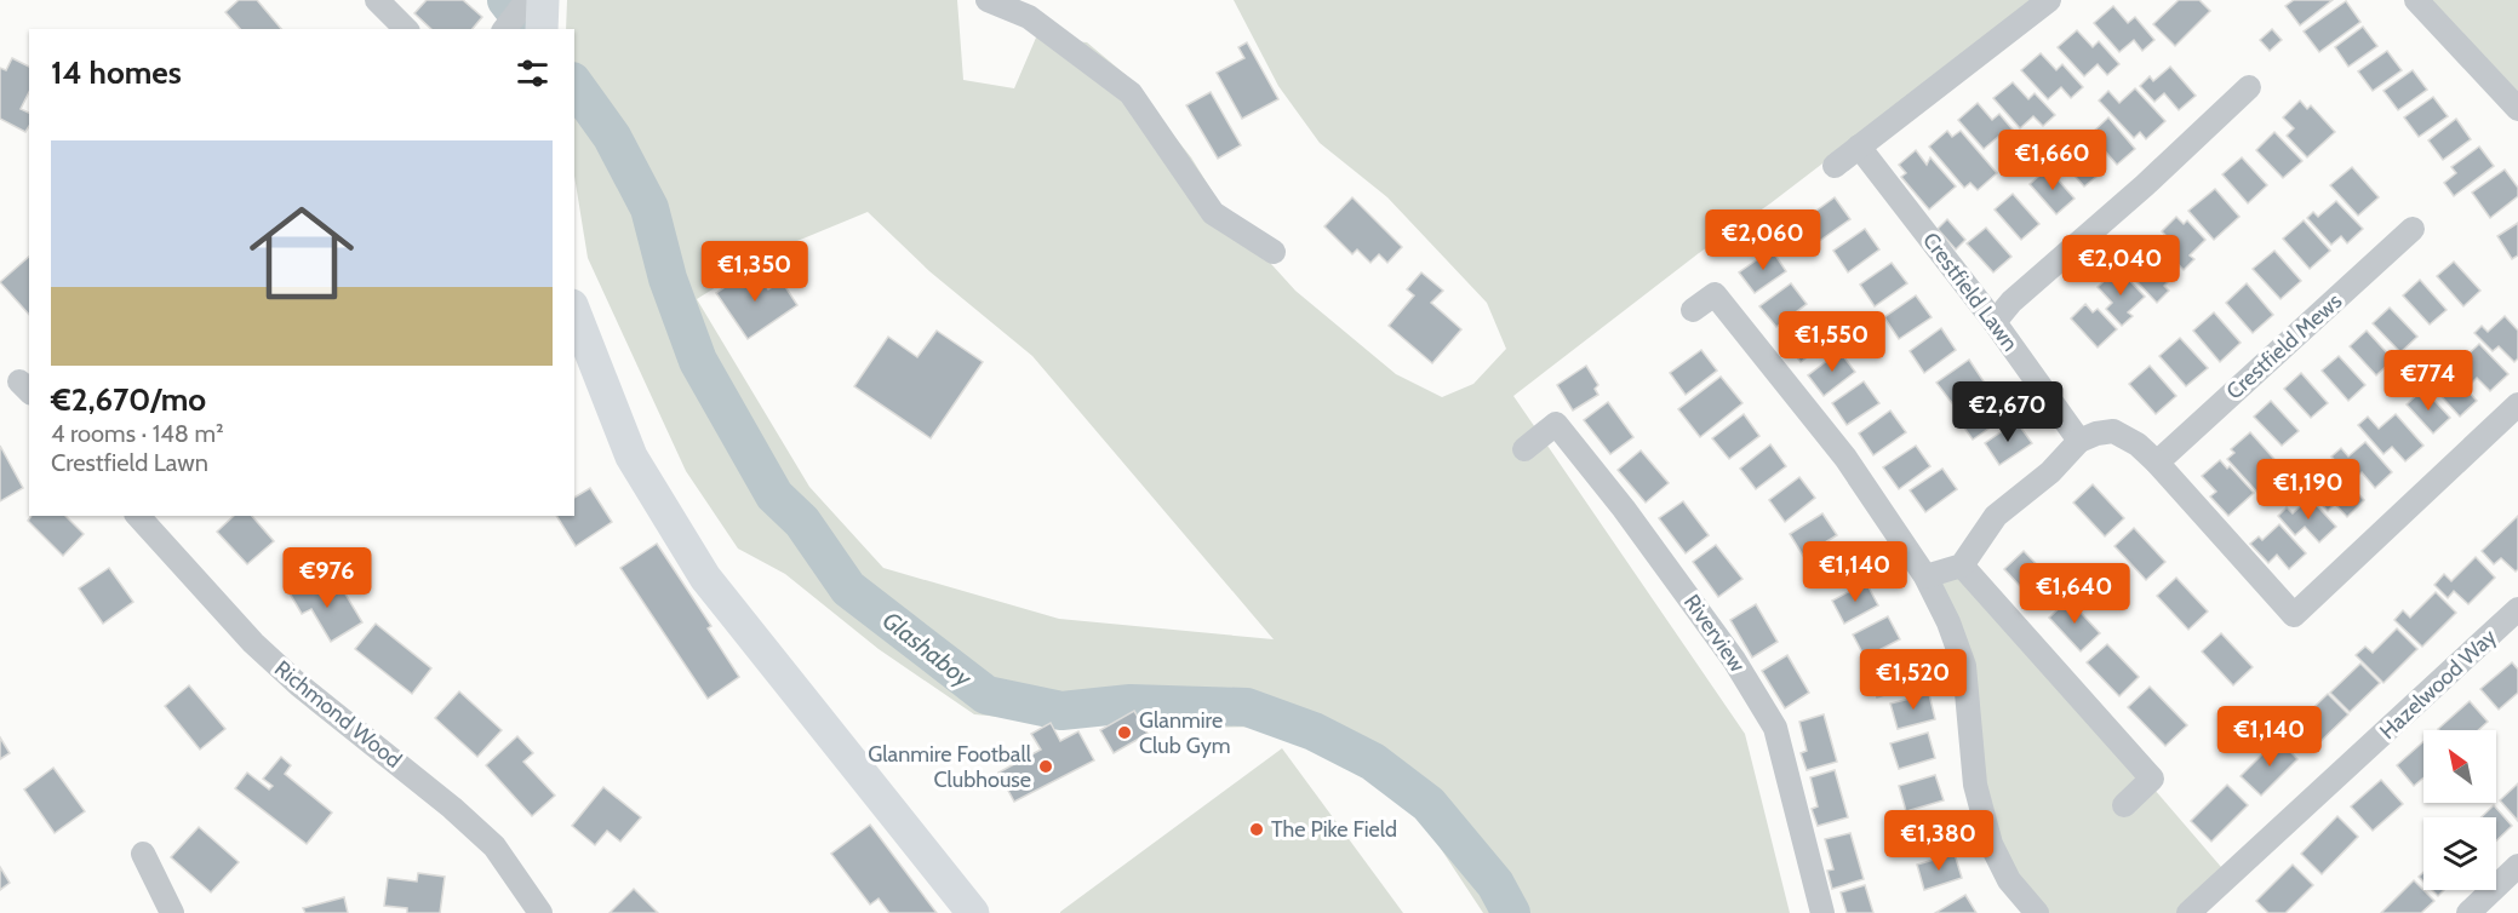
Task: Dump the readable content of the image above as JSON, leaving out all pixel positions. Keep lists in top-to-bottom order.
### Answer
{
  "streets": {
    "street": [
      "Crestfield Lawn",
      "Crestfield Mews",
      "Riverview",
      "Hazelwood Way",
      "Richmond Wood"
    ]
  },
  "water": ["Glashaboy"],
  "places": ["Glanmire Club Gym", "Glanmire Football Clubhouse", "The Pike Field"],
  "north": "top left",
  "page": {
    "heading": "14 homes",
    "list": [
      {
        "name": "€2,670/mo",
        "note": "4 rooms · 148 m² · Crestfield Lawn"
      }
    ],
    "price": [
      "€1,660",
      "€2,060",
      "€2,040",
      "€1,350",
      "€1,550",
      "€774",
      "€2,670",
      "€1,190",
      "€1,140",
      "€976",
      "€1,640",
      "€1,520",
      "€1,140",
      "€1,380"
    ]
  }
}
